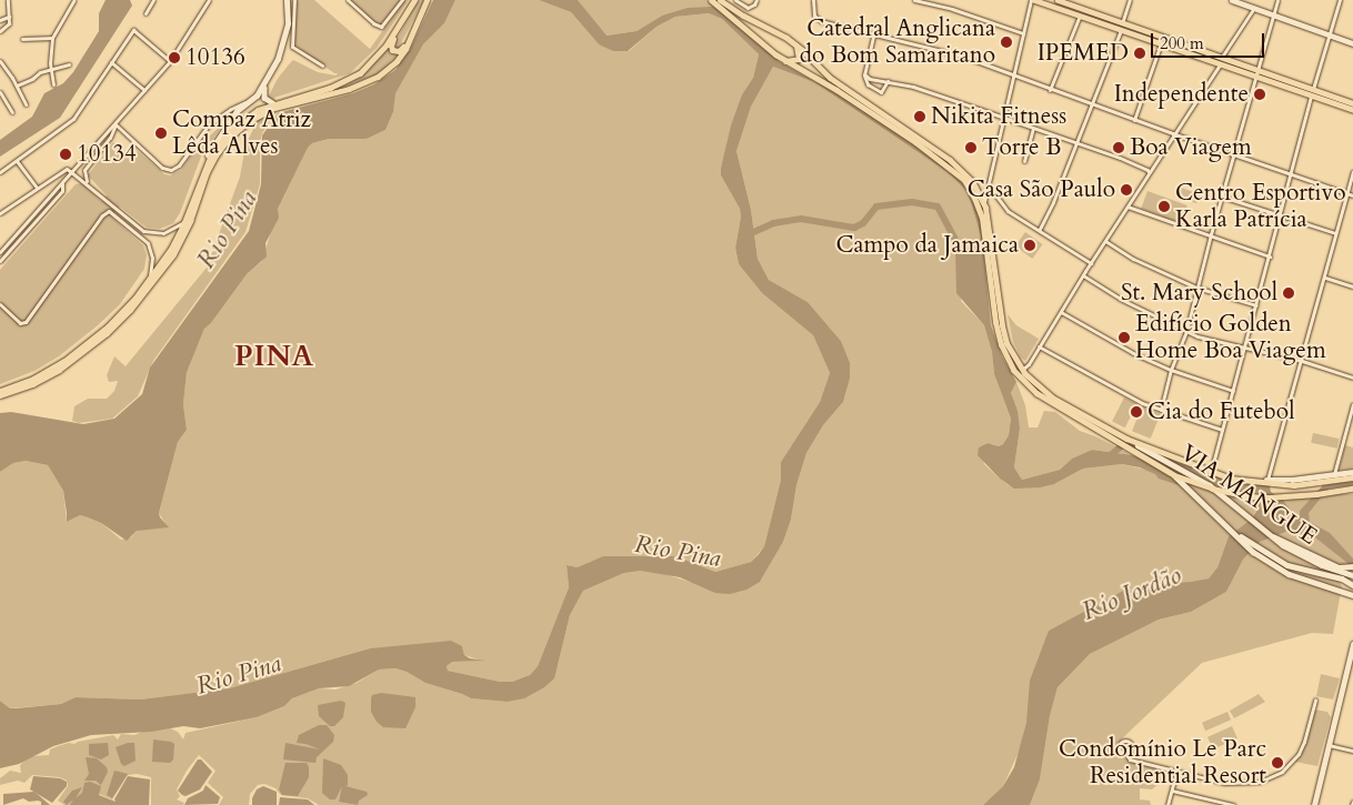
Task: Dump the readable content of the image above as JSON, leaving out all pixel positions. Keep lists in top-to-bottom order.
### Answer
{
  "streets": {
    "main road": ["VIA MANGUE"]
  },
  "districts": ["PINA"],
  "water": ["Rio Pina", "Rio Jordão"],
  "places": [
    "Catedral Anglicana do Bom Samaritano",
    "IPEMED",
    "10136",
    "Independente",
    "Nikita Fitness",
    "Compaz Atriz Lêda Alves",
    "Torre B",
    "Boa Viagem",
    "10134",
    "Casa São Paulo",
    "Centro Esportivo Karla Patrícia",
    "Campo da Jamaica",
    "St. Mary School",
    "Edifício Golden Home Boa Viagem",
    "Cia do Futebol",
    "Condomínio Le Parc Residential Resort"
  ],
  "scale_bar": "200 m"
}
